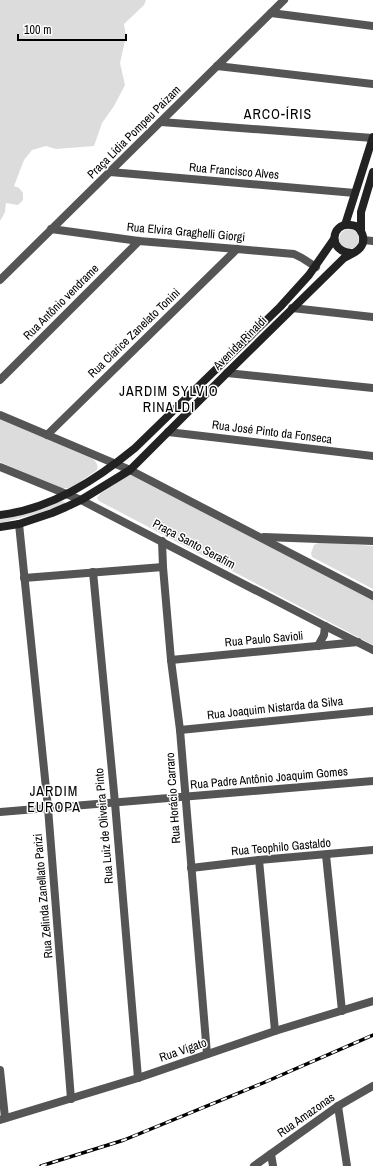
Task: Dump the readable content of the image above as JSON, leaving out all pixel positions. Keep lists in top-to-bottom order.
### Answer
{
  "streets": {
    "main road": ["Avenida Rinaldi"],
    "street": [
      "Praça Lídia Pompeu Paizam",
      "Rua Francisco Alves",
      "Rua Elvira Graghelli Giorgi",
      "Rua Antônio vendrame",
      "Rua Clarice Zanelato Tonini",
      "Rua José Pinto da Fonseca",
      "Praça Santo Serafim",
      "Rua Paulo Savioli",
      "Rua Joaquim Nistarda da Silva",
      "Rua Padre Antônio Joaquim Gomes",
      "Rua Horácio Carraro",
      "Rua Luiz de Oliveira Pinto",
      "Rua Teophilo Gastaldo",
      "Rua Zelinda Zanellato Parizi",
      "Rua Vigato",
      "Rua Amazonas"
    ]
  },
  "crossings": [
    ["Praça Lídia Pompeu Paizam", "Rua Francisco Alves"],
    ["Praça Lídia Pompeu Paizam", "Rua Elvira Graghelli Giorgi"],
    ["Rua Elvira Graghelli Giorgi", "Rua Antônio vendrame"],
    ["Rua Elvira Graghelli Giorgi", "Rua Clarice Zanelato Tonini"],
    ["Rua Elvira Graghelli Giorgi", "Avenida Rinaldi"],
    ["Avenida Rinaldi", "Rua José Pinto da Fonseca"],
    ["Avenida Rinaldi", "Praça Santo Serafim"],
    ["Avenida Rinaldi", "Rua Zelinda Zanellato Parizi"],
    ["Praça Santo Serafim", "Rua Paulo Savioli"],
    ["Praça Santo Serafim", "Rua Horácio Carraro"],
    ["Rua Paulo Savioli", "Rua Horácio Carraro"],
    ["Rua Joaquim Nistarda da Silva", "Rua Horácio Carraro"],
    ["Rua Padre Antônio Joaquim Gomes", "Rua Horácio Carraro"],
    ["Rua Padre Antônio Joaquim Gomes", "Rua Luiz de Oliveira Pinto"],
    ["Rua Padre Antônio Joaquim Gomes", "Rua Zelinda Zanellato Parizi"],
    ["Rua Horácio Carraro", "Rua Teophilo Gastaldo"],
    ["Rua Horácio Carraro", "Rua Vigato"],
    ["Rua Luiz de Oliveira Pinto", "Rua Vigato"],
    ["Rua Zelinda Zanellato Parizi", "Rua Vigato"]
  ],
  "districts": ["ARCO-ÍRIS", "JARDIM SYLVIO RINALDI", "JARDIM EUROPA"],
  "scale_bar": "100 m"
}
